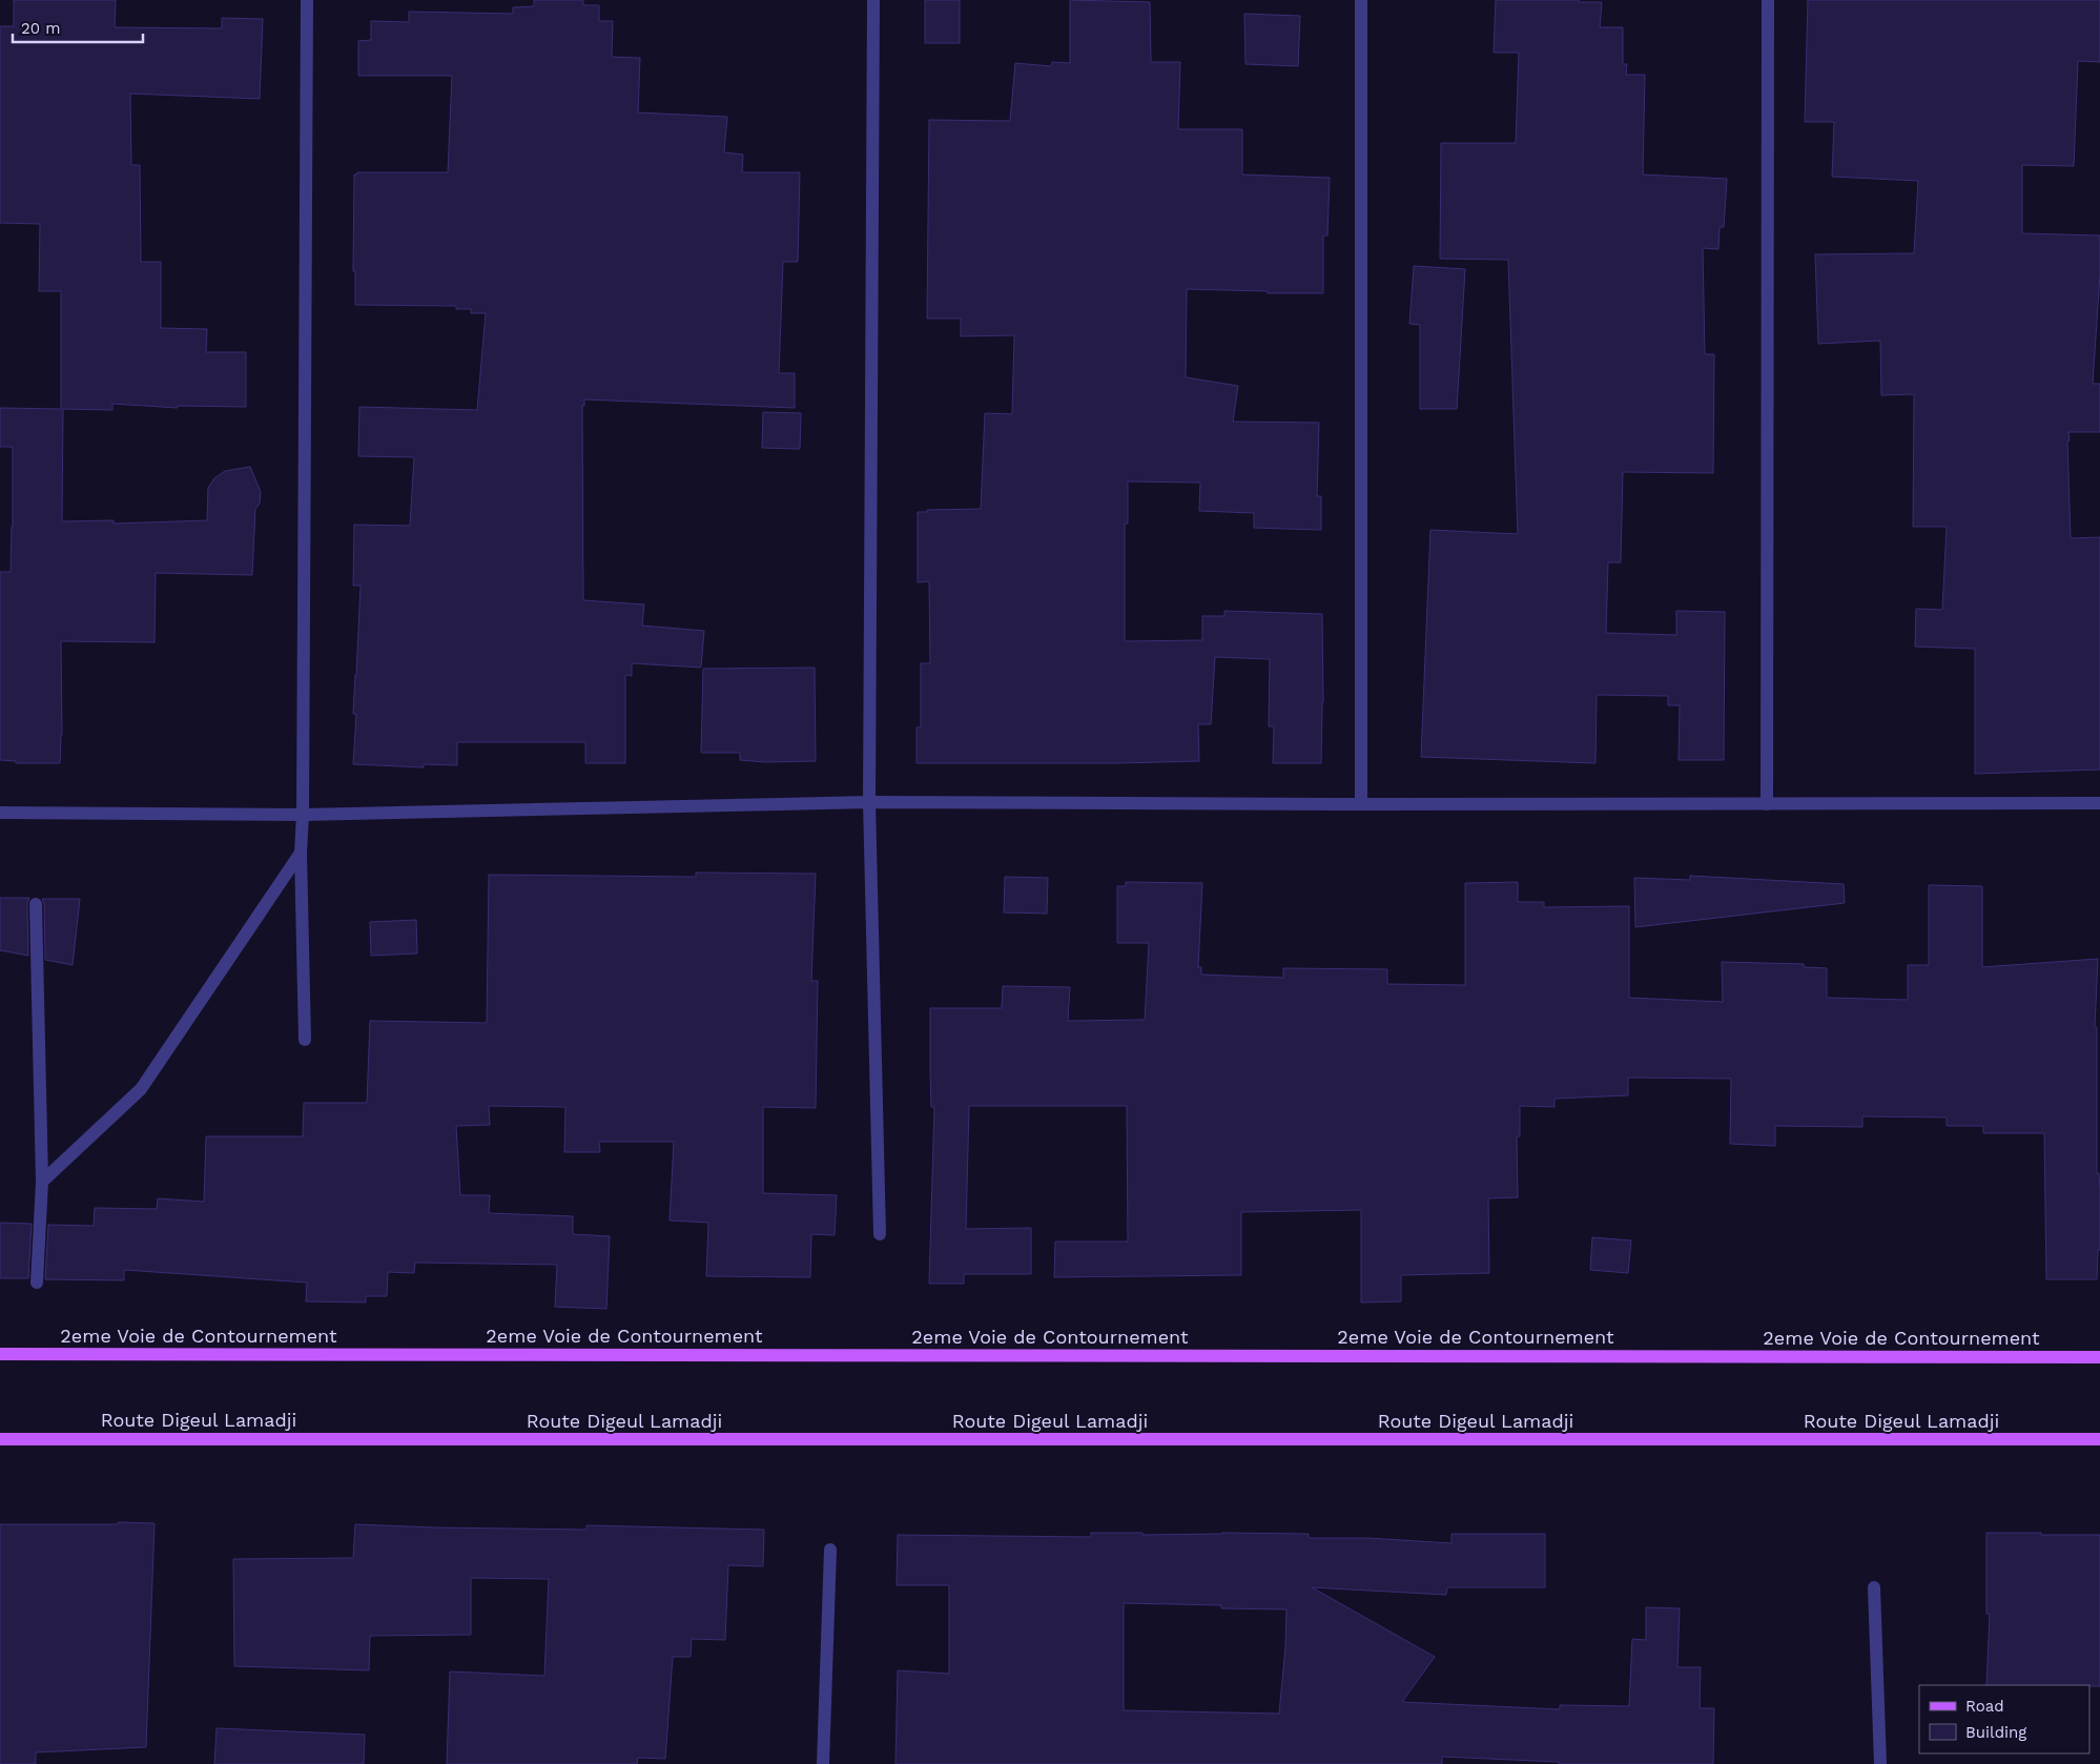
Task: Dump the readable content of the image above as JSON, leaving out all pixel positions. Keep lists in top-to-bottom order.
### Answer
{
  "streets": {
    "main road": ["2eme Voie de Contournement", "Route Digeul Lamadji"]
  },
  "legend": ["Road", "Building"],
  "scale_bar": "20 m"
}
